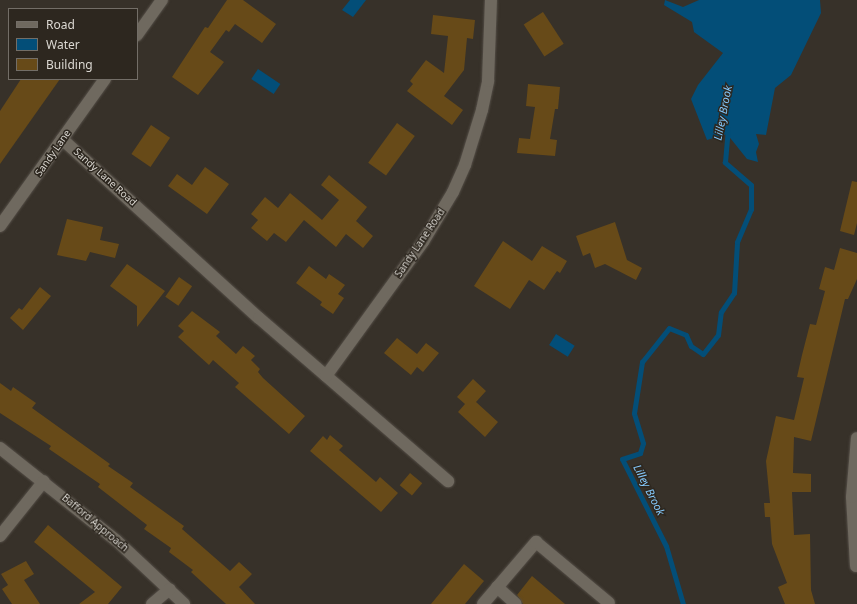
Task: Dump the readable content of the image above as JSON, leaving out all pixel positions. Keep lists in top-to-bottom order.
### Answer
{
  "streets": {
    "street": ["Sandy Lane", "Sandy Lane Road", "Bafford Approach"]
  },
  "crossings": [
    ["Sandy Lane", "Sandy Lane Road"]
  ],
  "water": ["Lilley Brook"],
  "legend": ["Road", "Water", "Building"]
}
